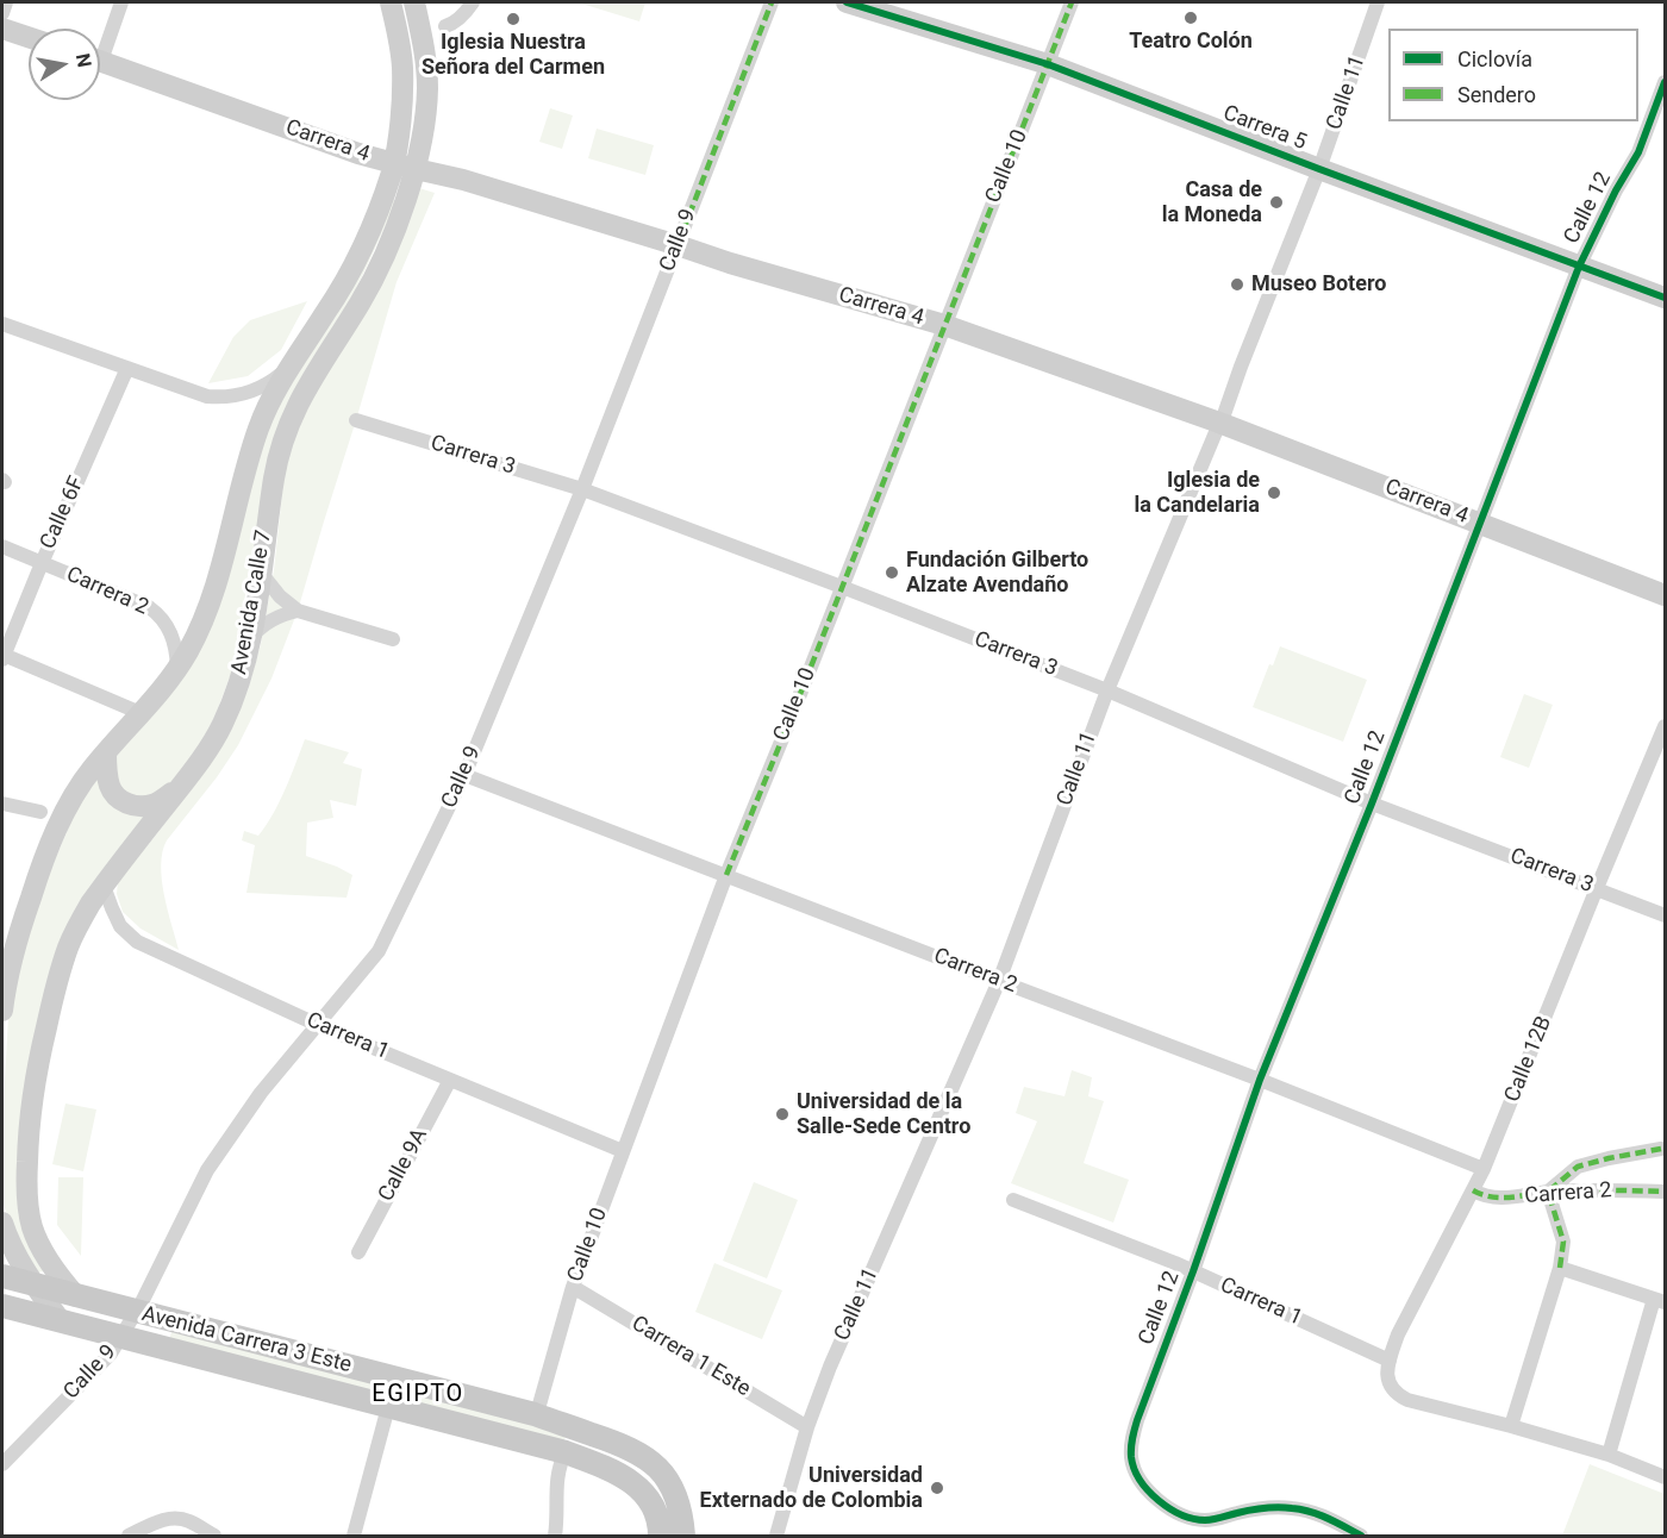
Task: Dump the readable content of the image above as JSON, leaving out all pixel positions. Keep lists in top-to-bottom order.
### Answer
{
  "streets": {
    "main road": ["Avenida Carrera 3 Este"],
    "street": [
      "Calle 11",
      "Carrera 5",
      "Carrera 4",
      "Calle 10",
      "Calle 12",
      "Calle 9",
      "Carrera 3",
      "Calle 6F",
      "Carrera 2",
      "Avenida Calle 7",
      "Carrera 1",
      "Calle 12B",
      "Calle 9A",
      "Carrera 1 Este"
    ]
  },
  "crossings": [
    ["Calle 11", "Carrera 5"],
    ["Calle 11", "Carrera 4"],
    ["Calle 11", "Carrera 3"],
    ["Calle 11", "Carrera 2"],
    ["Calle 11", "Carrera 1 Este"],
    ["Carrera 5", "Calle 10"],
    ["Carrera 5", "Calle 12"],
    ["Carrera 4", "Calle 10"],
    ["Carrera 4", "Calle 12"],
    ["Carrera 4", "Calle 9"],
    ["Carrera 4", "Avenida Calle 7"],
    ["Calle 10", "Carrera 3"],
    ["Calle 10", "Carrera 2"],
    ["Calle 10", "Carrera 1"],
    ["Calle 10", "Avenida Carrera 3 Este"],
    ["Calle 10", "Carrera 1 Este"],
    ["Calle 12", "Carrera 3"],
    ["Calle 12", "Carrera 2"],
    ["Calle 12", "Carrera 1"],
    ["Calle 9", "Carrera 3"],
    ["Calle 9", "Carrera 2"],
    ["Calle 9", "Carrera 1"],
    ["Calle 9", "Avenida Carrera 3 Este"],
    ["Carrera 3", "Calle 12B"],
    ["Calle 6F", "Carrera 2"],
    ["Carrera 2", "Avenida Calle 7"],
    ["Carrera 2", "Calle 12B"],
    ["Avenida Calle 7", "Carrera 1"],
    ["Avenida Calle 7", "Avenida Carrera 3 Este"],
    ["Carrera 1", "Calle 12B"],
    ["Carrera 1", "Calle 9A"]
  ],
  "districts": ["EGIPTO"],
  "places": [
    "Teatro Colón",
    "Iglesia Nuestra Señora del Carmen",
    "Casa de la Moneda",
    "Museo Botero",
    "Iglesia de la Candelaria",
    "Fundación Gilberto Alzate Avendaño",
    "Universidad de la Salle-Sede Centro",
    "Universidad Externado de Colombia"
  ],
  "legend": ["Ciclovía", "Sendero"],
  "north": "right"
}
